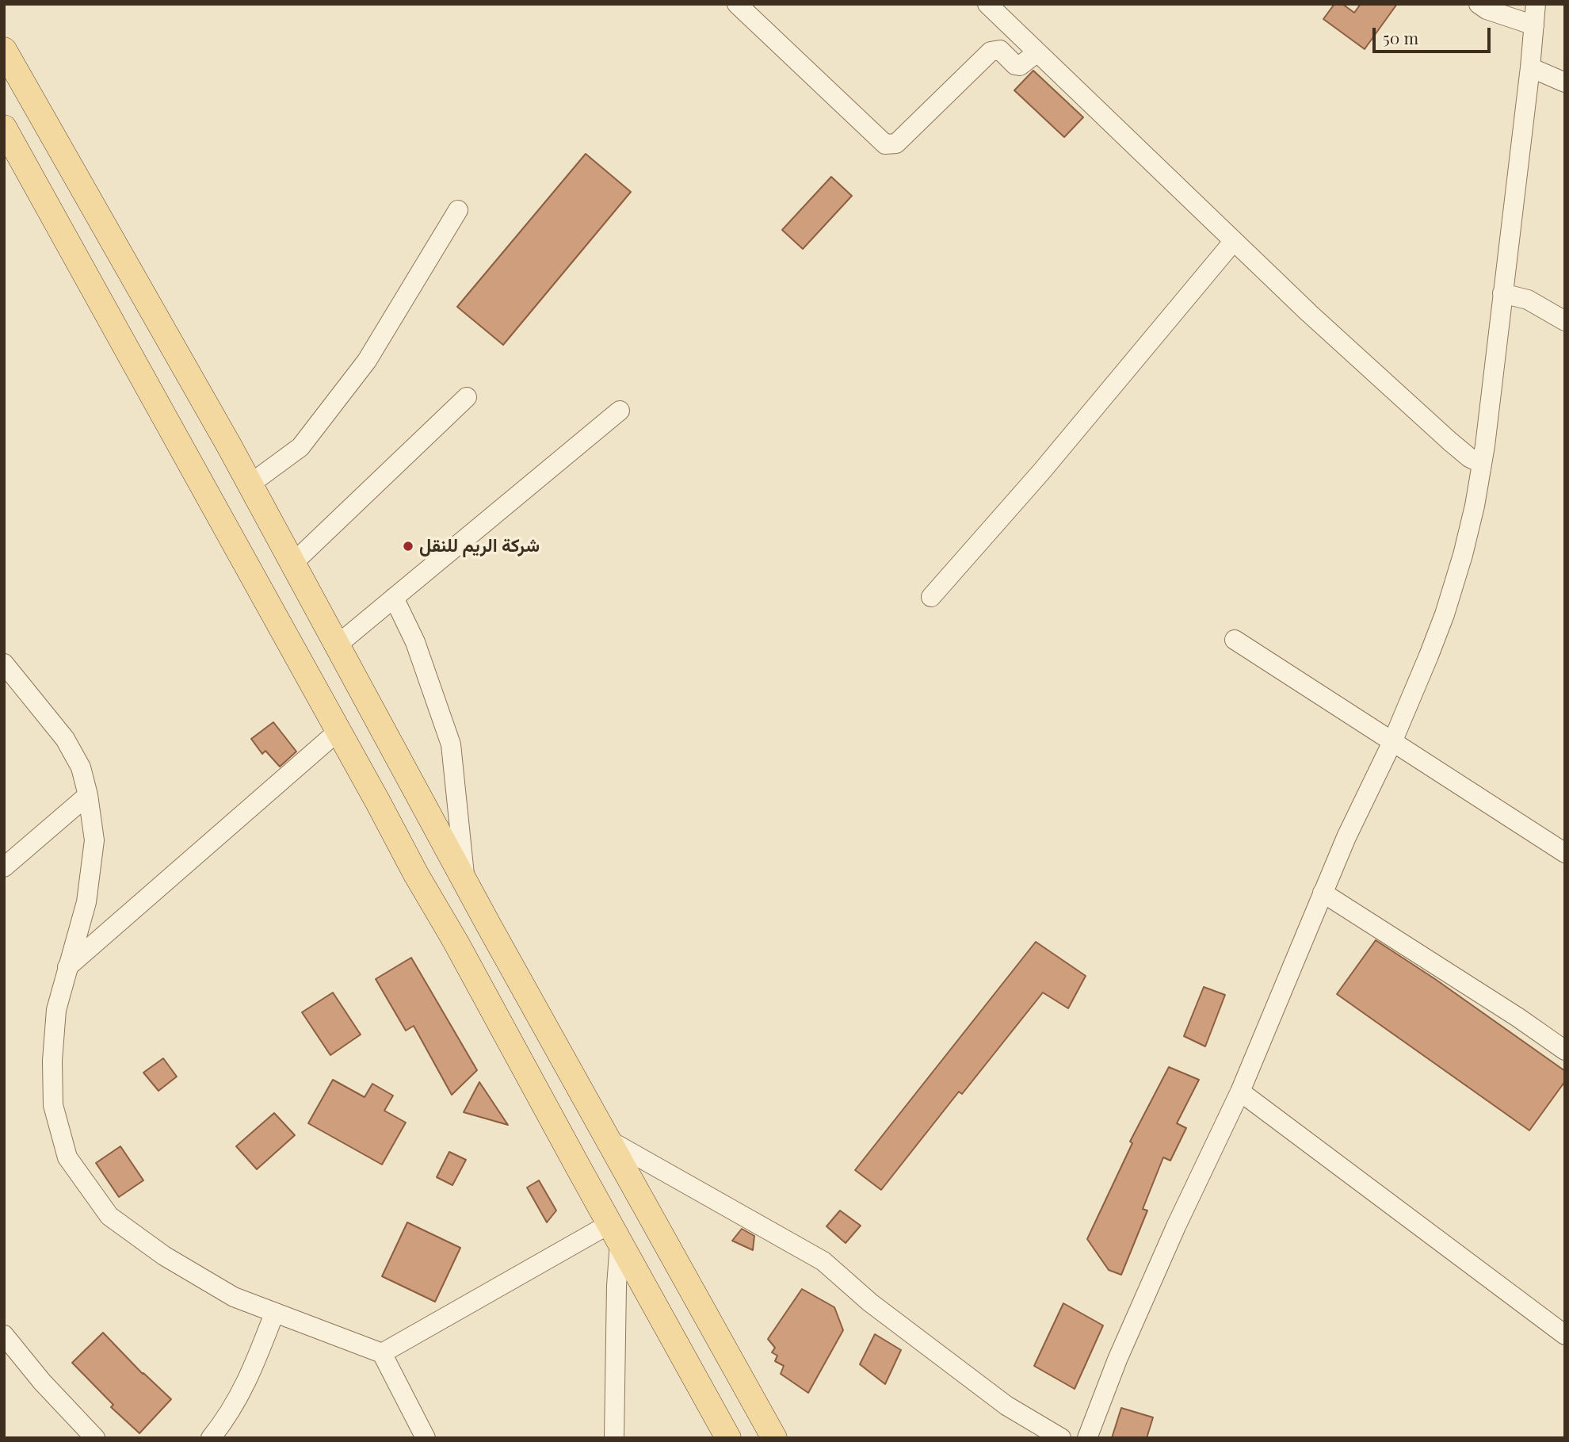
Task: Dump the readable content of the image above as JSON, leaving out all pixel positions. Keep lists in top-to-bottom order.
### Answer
{
  "places": ["شركة الريم للنقل"],
  "scale_bar": "50 m"
}
